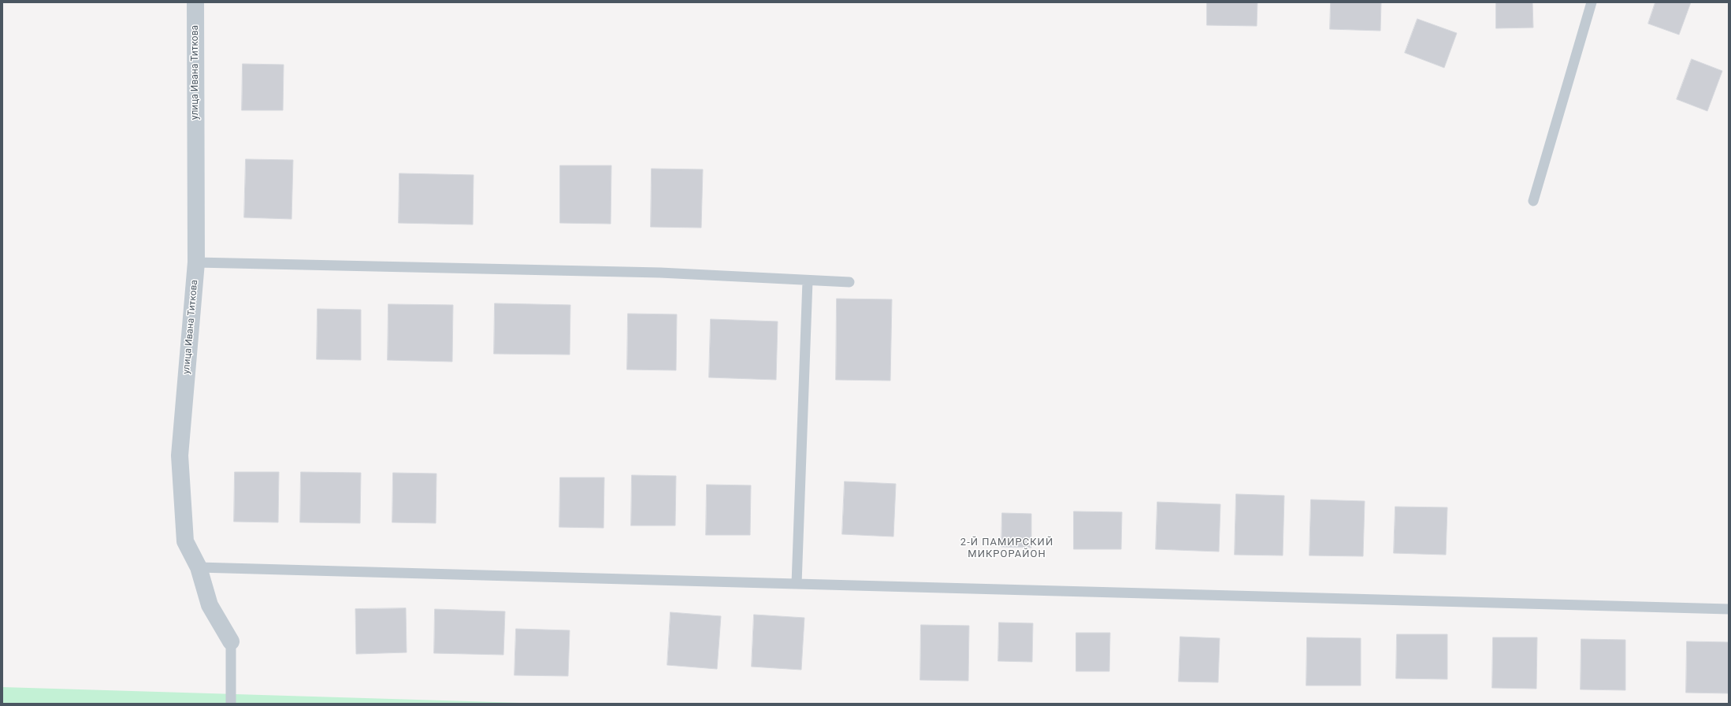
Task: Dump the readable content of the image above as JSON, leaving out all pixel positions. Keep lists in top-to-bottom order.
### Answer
{
  "streets": {
    "street": ["улица Ивана Титкова"]
  },
  "districts": ["2-Й ПАМИРСКИЙ МИКРОРАЙОН"]
}
